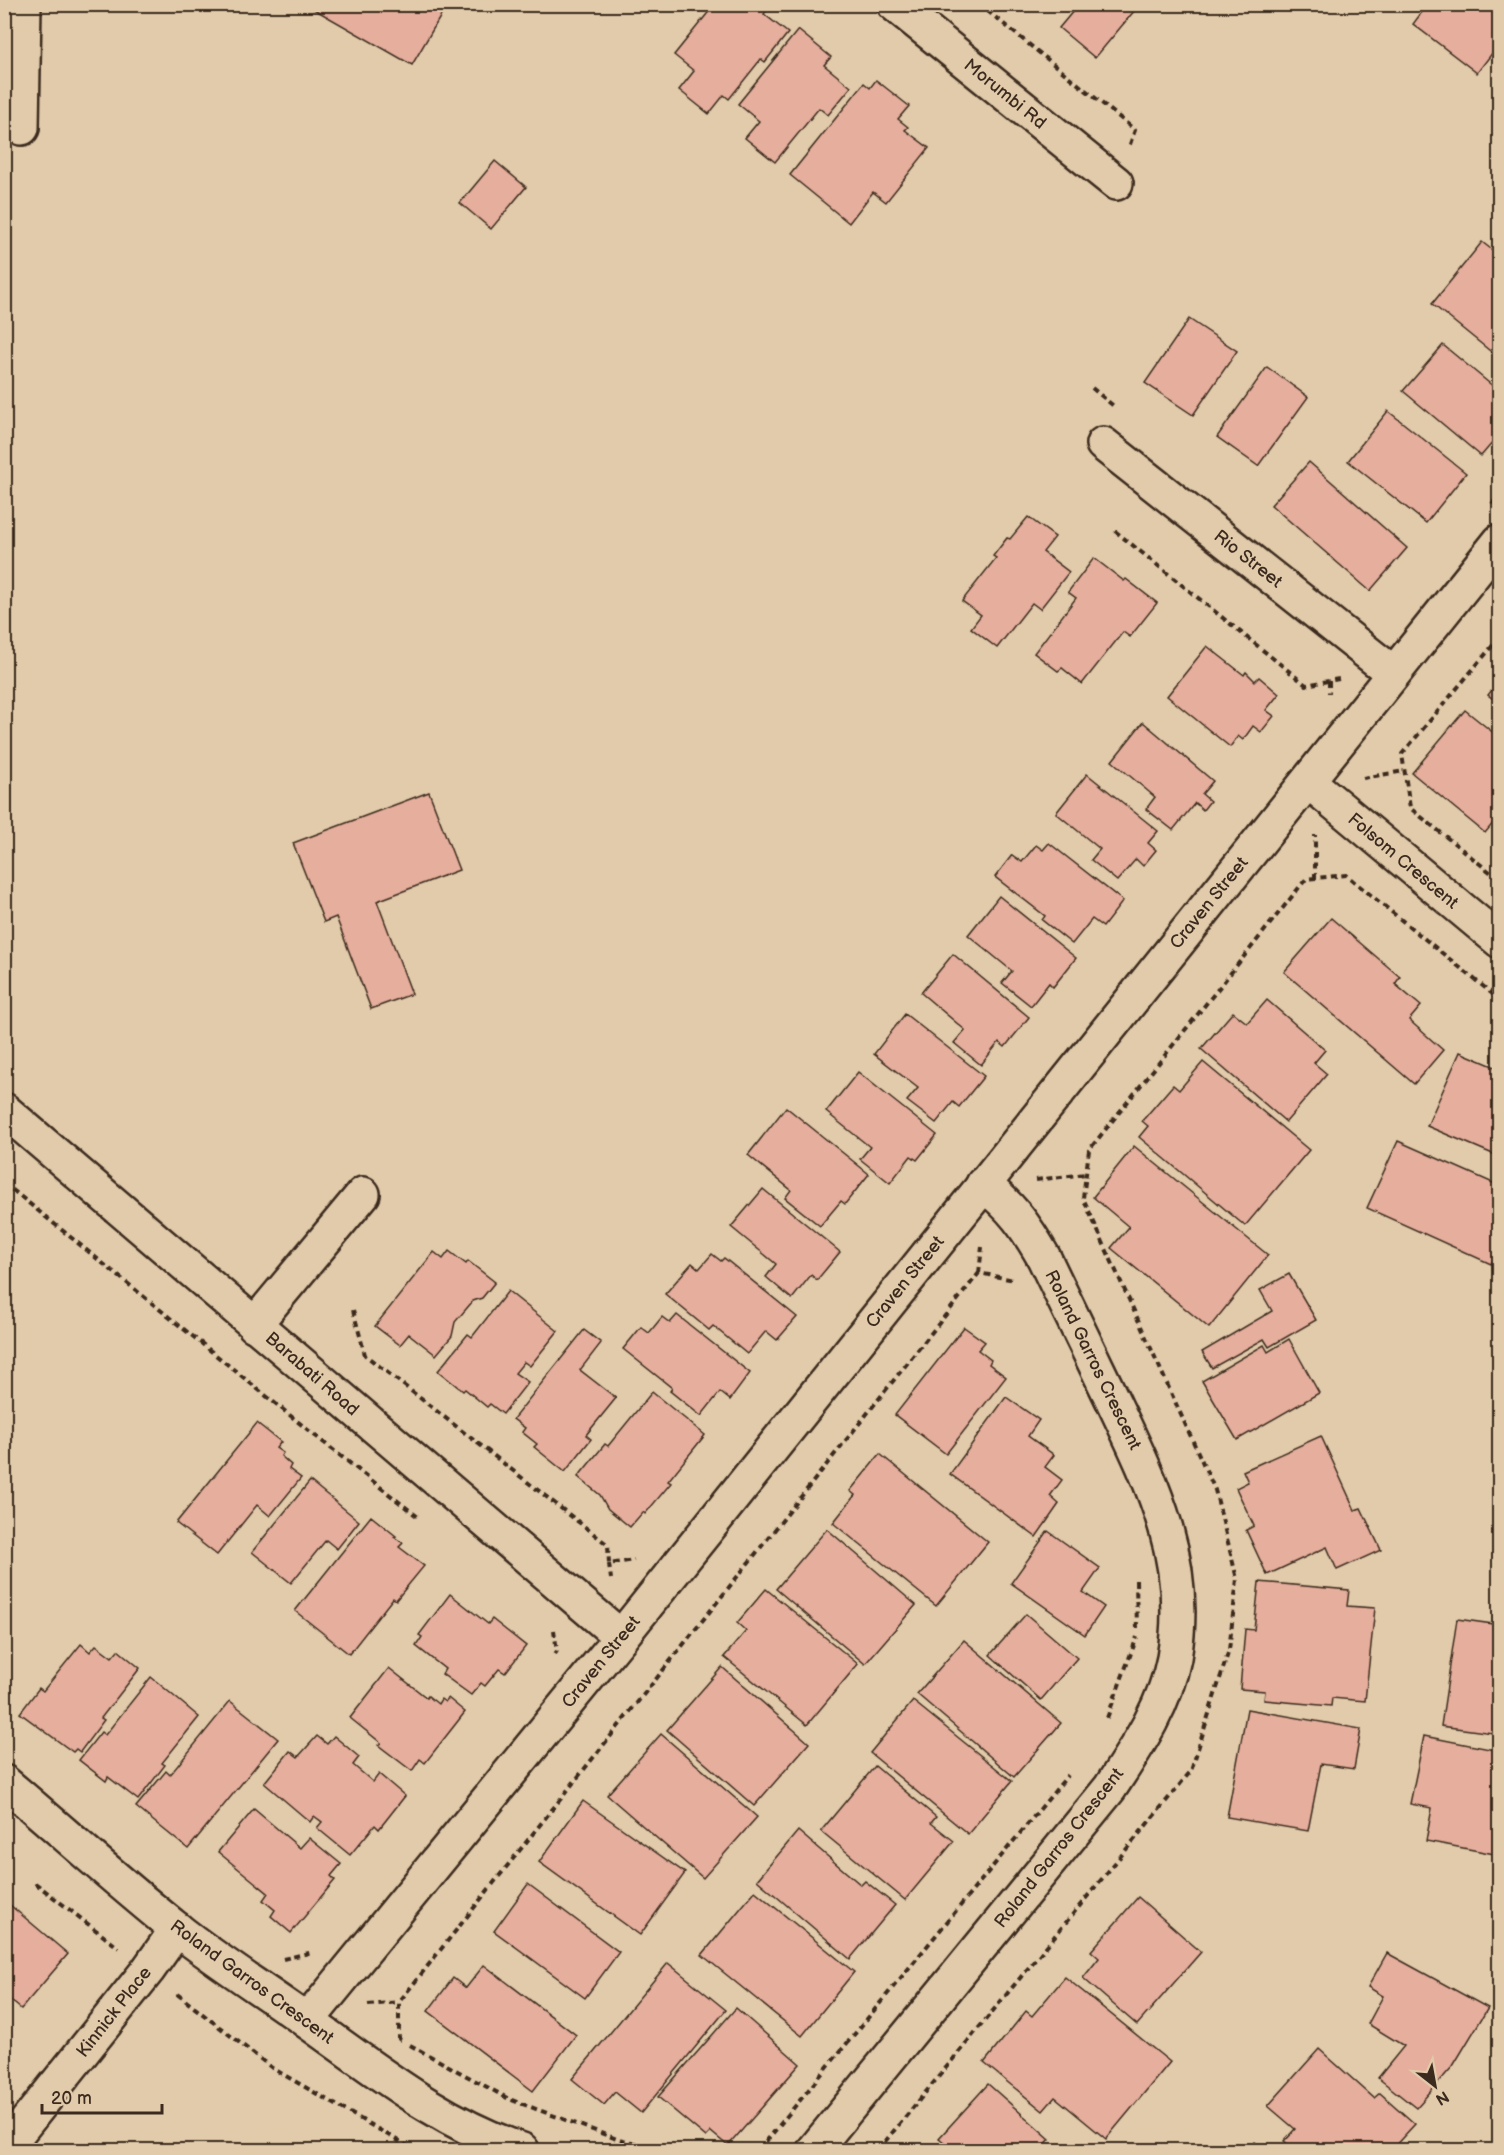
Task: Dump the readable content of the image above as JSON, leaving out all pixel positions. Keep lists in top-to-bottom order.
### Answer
{
  "streets": {
    "street": [
      "Morumbi Rd",
      "Rio Street",
      "Folsom Crescent",
      "Craven Street",
      "Roland Garros Crescent",
      "Barabati Road",
      "Kinnick Place"
    ]
  },
  "crossings": [
    ["Rio Street", "Craven Street"],
    ["Folsom Crescent", "Craven Street"],
    ["Craven Street", "Roland Garros Crescent"],
    ["Craven Street", "Barabati Road"],
    ["Roland Garros Crescent", "Kinnick Place"]
  ],
  "scale_bar": "20 m",
  "north": "bottom right"
}
